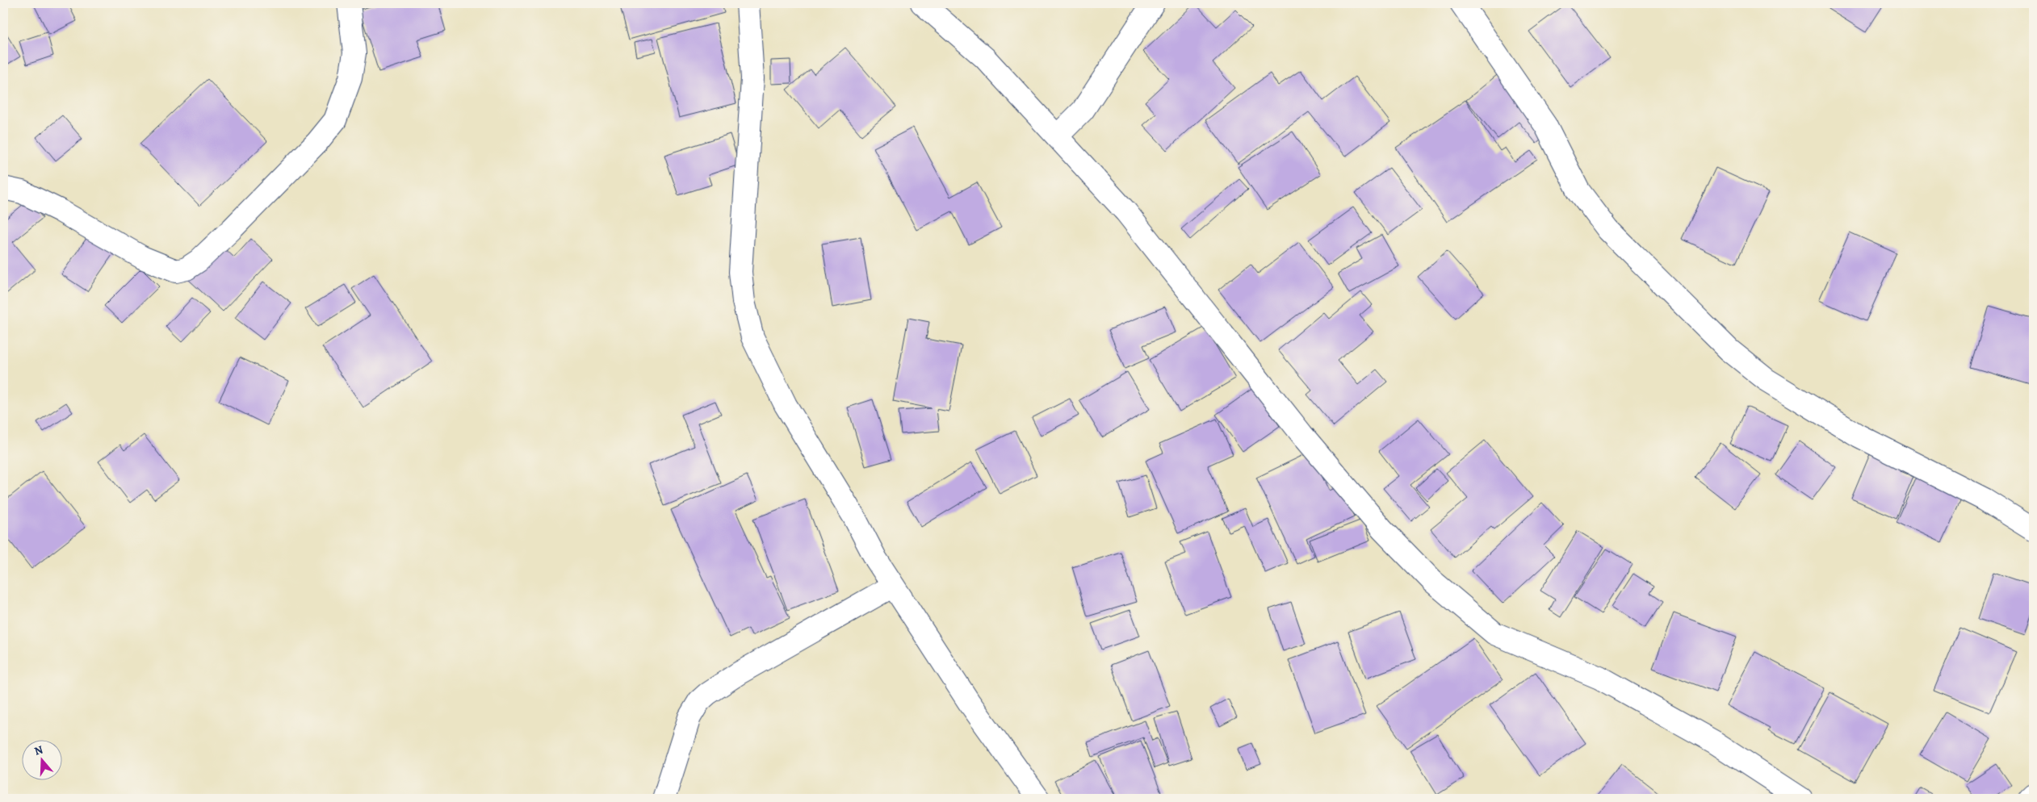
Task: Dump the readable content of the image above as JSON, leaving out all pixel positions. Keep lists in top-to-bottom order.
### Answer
{
  "north": "top"
}
